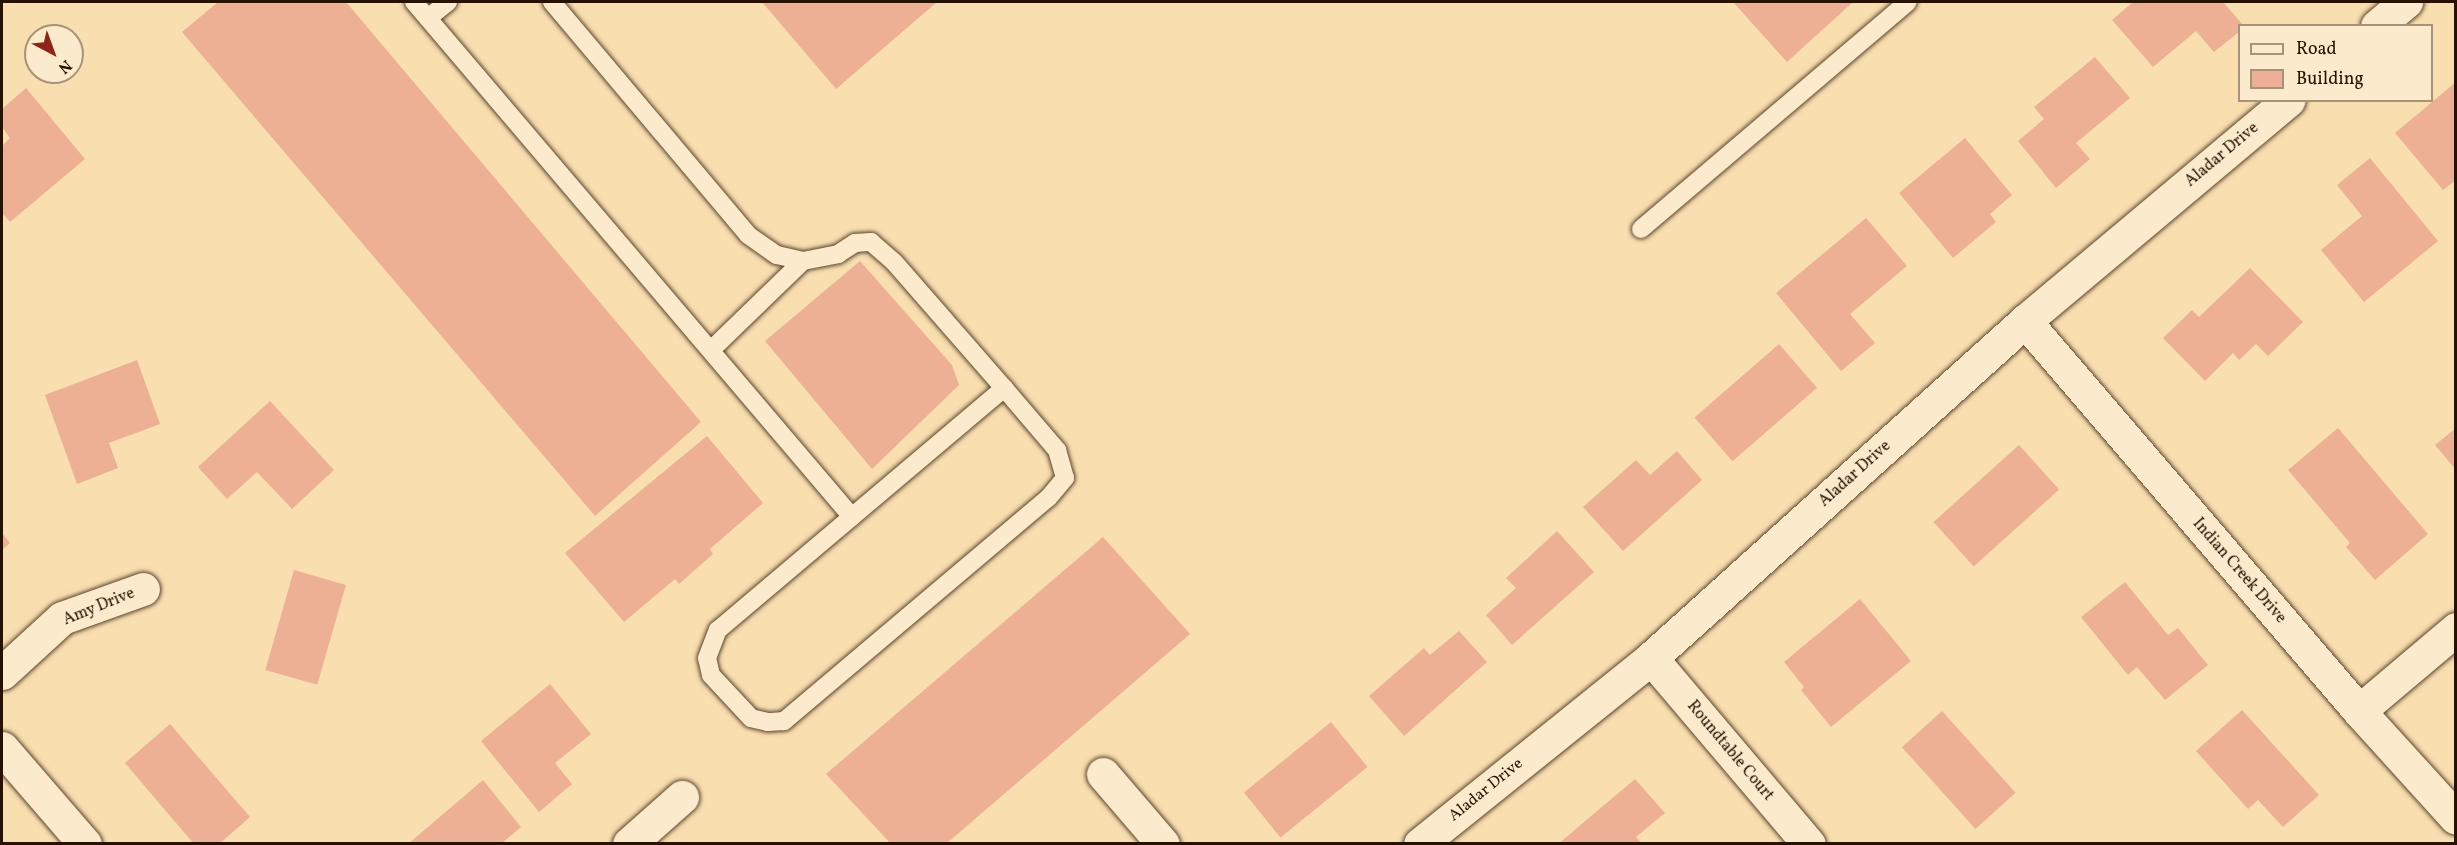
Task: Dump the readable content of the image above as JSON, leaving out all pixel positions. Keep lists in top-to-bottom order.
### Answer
{
  "streets": {
    "street": [
      "Aladar Drive",
      "Indian Creek Drive",
      "Amy Drive",
      "Roundtable Court"
    ]
  },
  "crossings": [
    ["Aladar Drive", "Indian Creek Drive"],
    ["Aladar Drive", "Roundtable Court"]
  ],
  "legend": ["Road", "Building"],
  "north": "bottom right"
}
